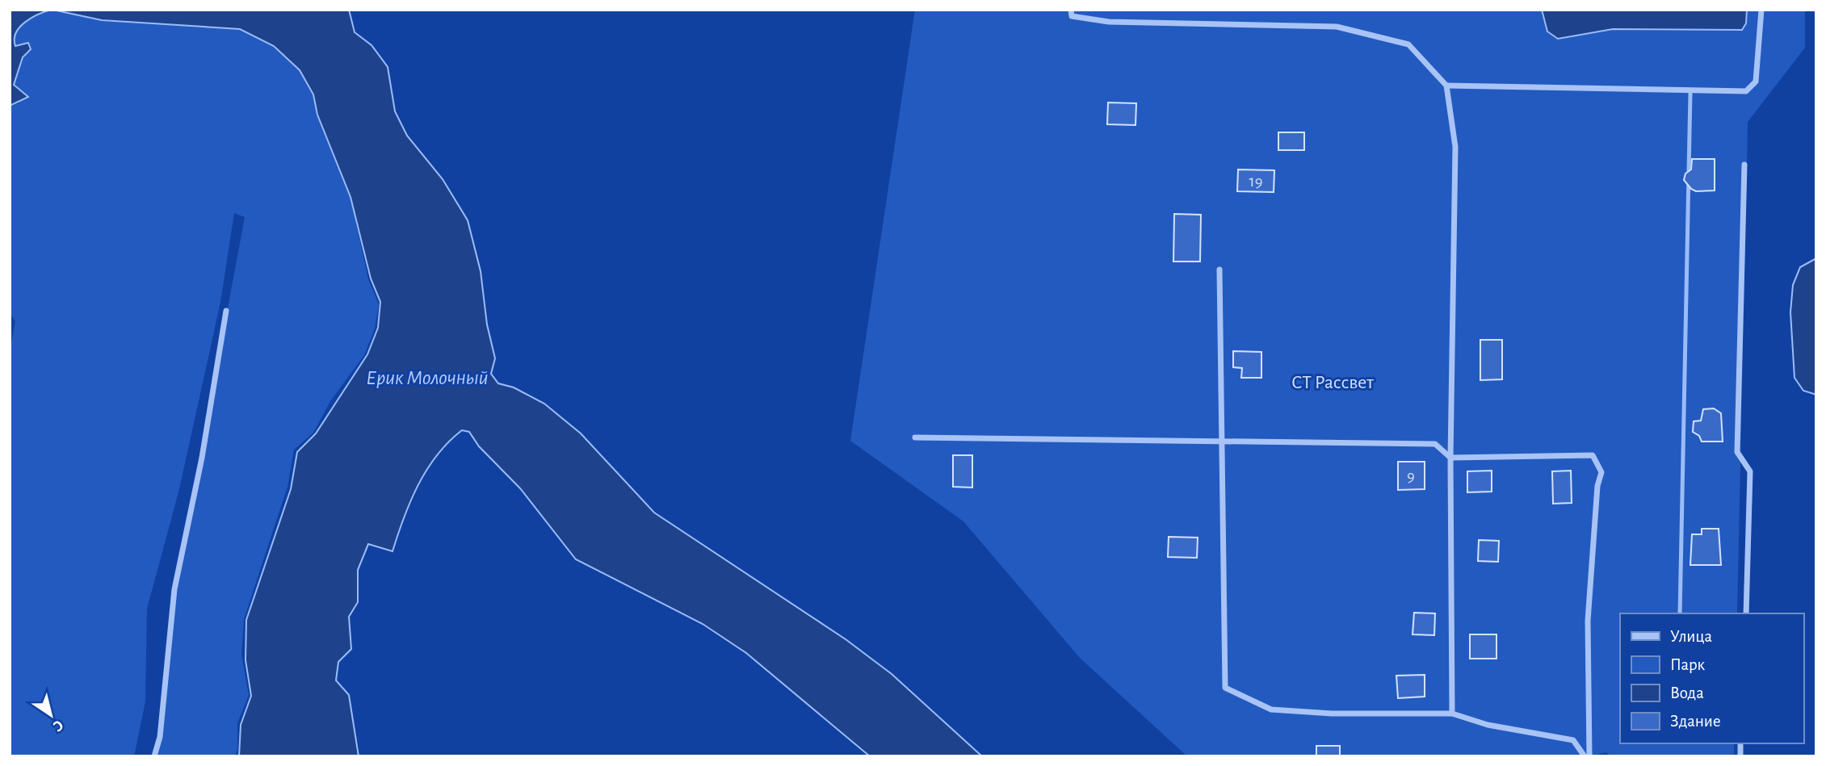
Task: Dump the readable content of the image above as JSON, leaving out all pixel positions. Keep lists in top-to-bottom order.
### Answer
{
  "water": ["Ерик Молочный"],
  "parks": ["СТ Рассвет"],
  "house_numbers": ["19", "9"],
  "legend": [
    "Улица",
    "Парк",
    "Вода",
    "Здание"
  ],
  "north": "bottom right"
}
